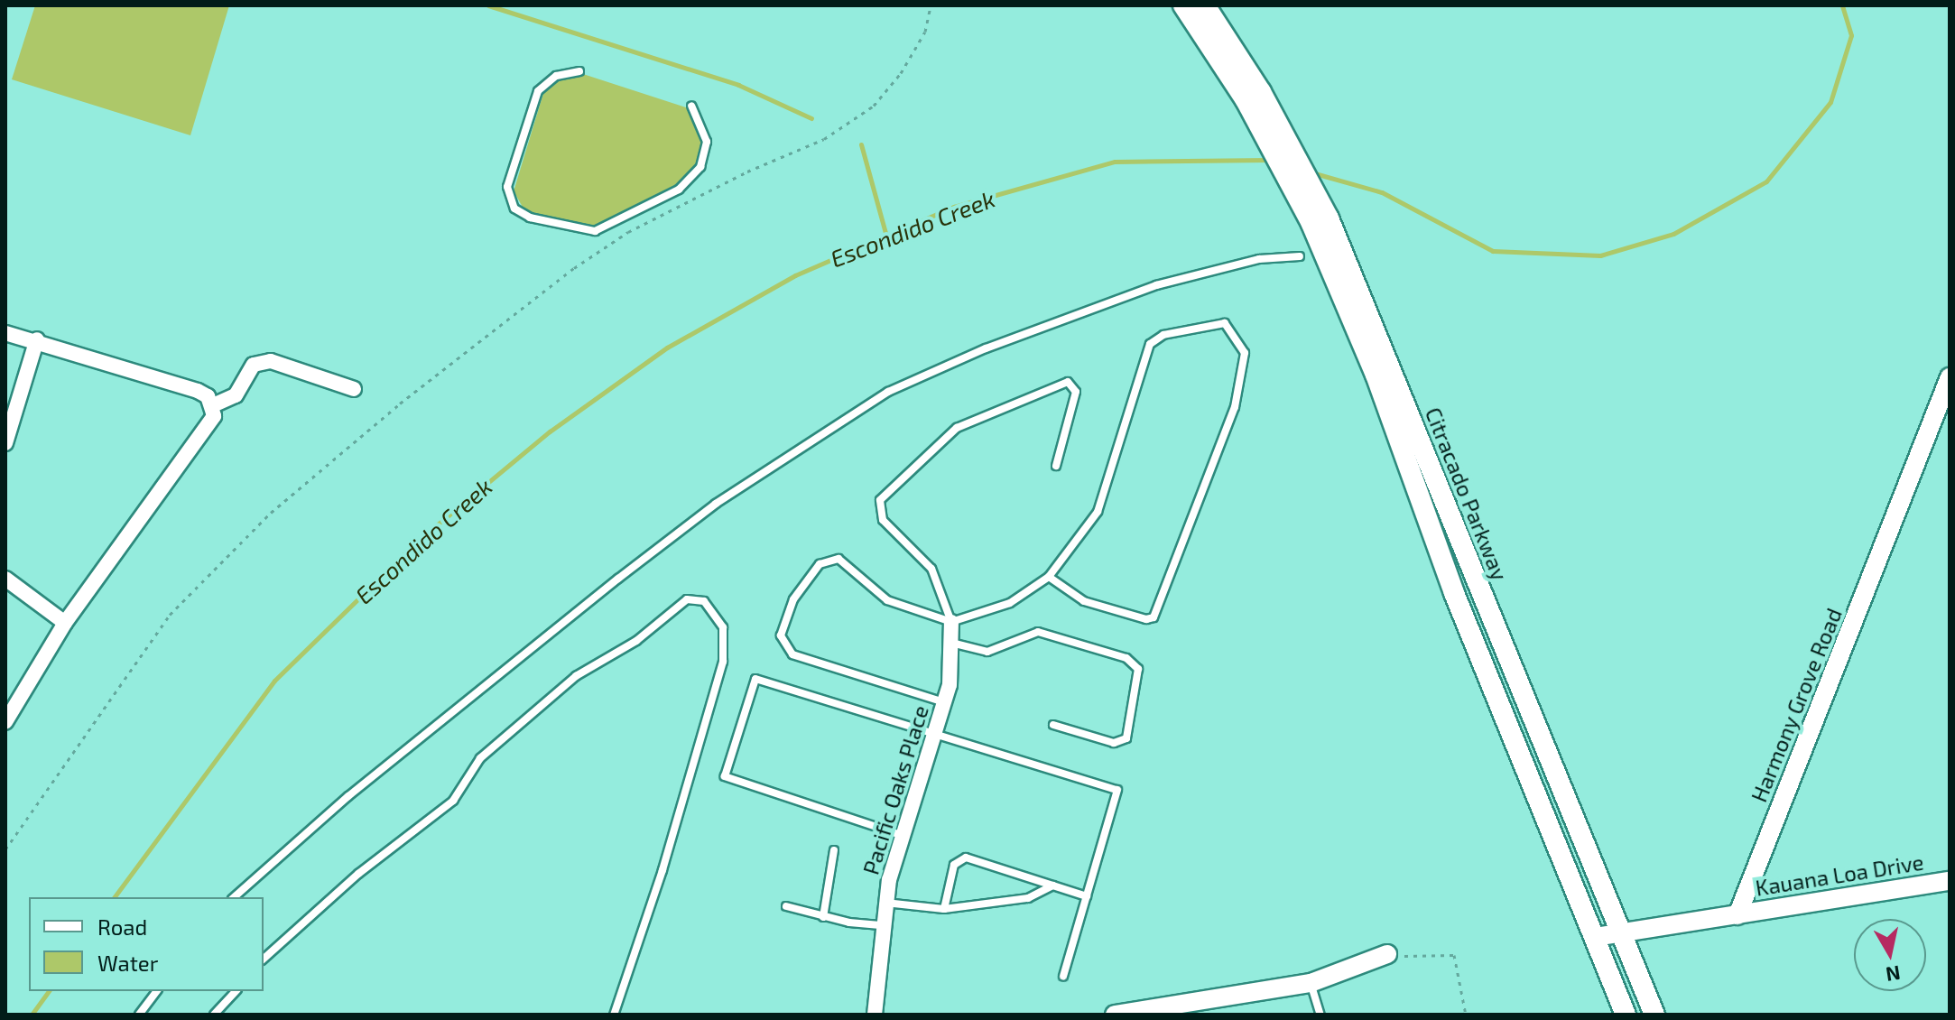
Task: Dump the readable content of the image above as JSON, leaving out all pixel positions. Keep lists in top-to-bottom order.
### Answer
{
  "streets": {
    "main road": ["Citracado Parkway"],
    "street": ["Harmony Grove Road", "Pacific Oaks Place", "Kauana Loa Drive"]
  },
  "crossings": [
    ["Harmony Grove Road", "Kauana Loa Drive"]
  ],
  "water": ["Escondido Creek"],
  "legend": ["Road", "Water"],
  "north": "bottom"
}
